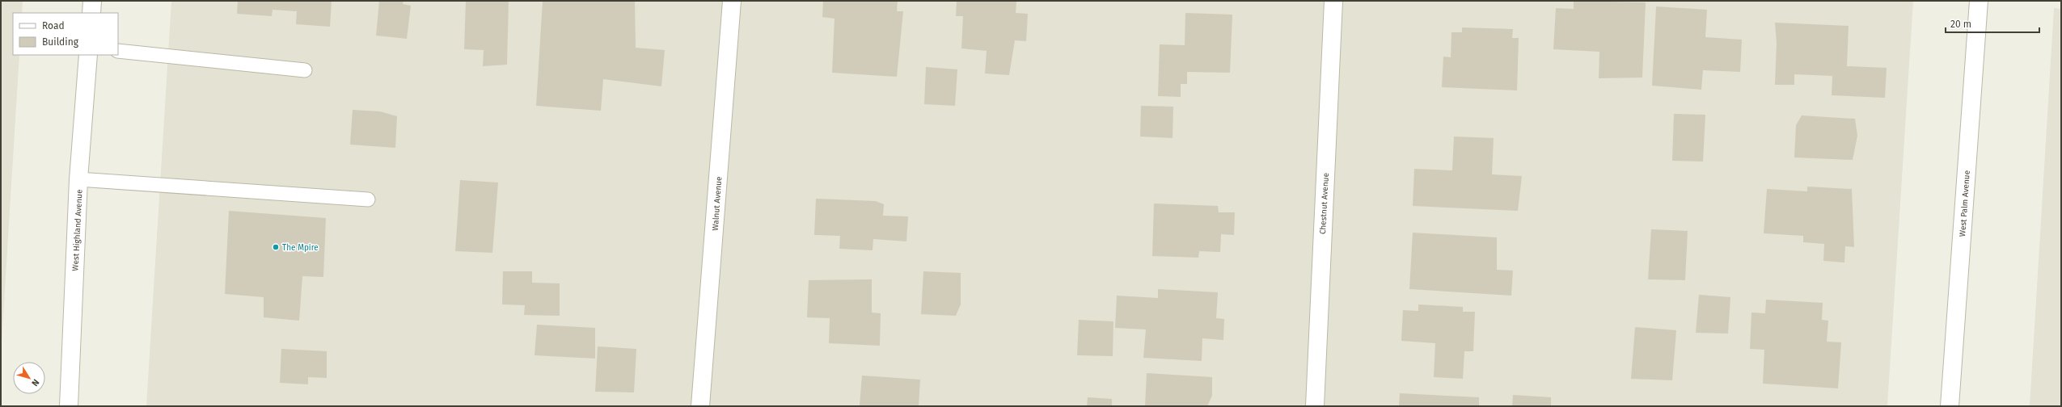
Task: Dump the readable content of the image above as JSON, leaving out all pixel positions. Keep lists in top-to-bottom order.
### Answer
{
  "streets": {
    "street": [
      "Walnut Avenue",
      "Chestnut Avenue",
      "West Palm Avenue",
      "West Highland Avenue"
    ]
  },
  "places": ["The Mpire"],
  "legend": ["Road", "Building"],
  "scale_bar": "20 m",
  "north": "bottom right"
}
